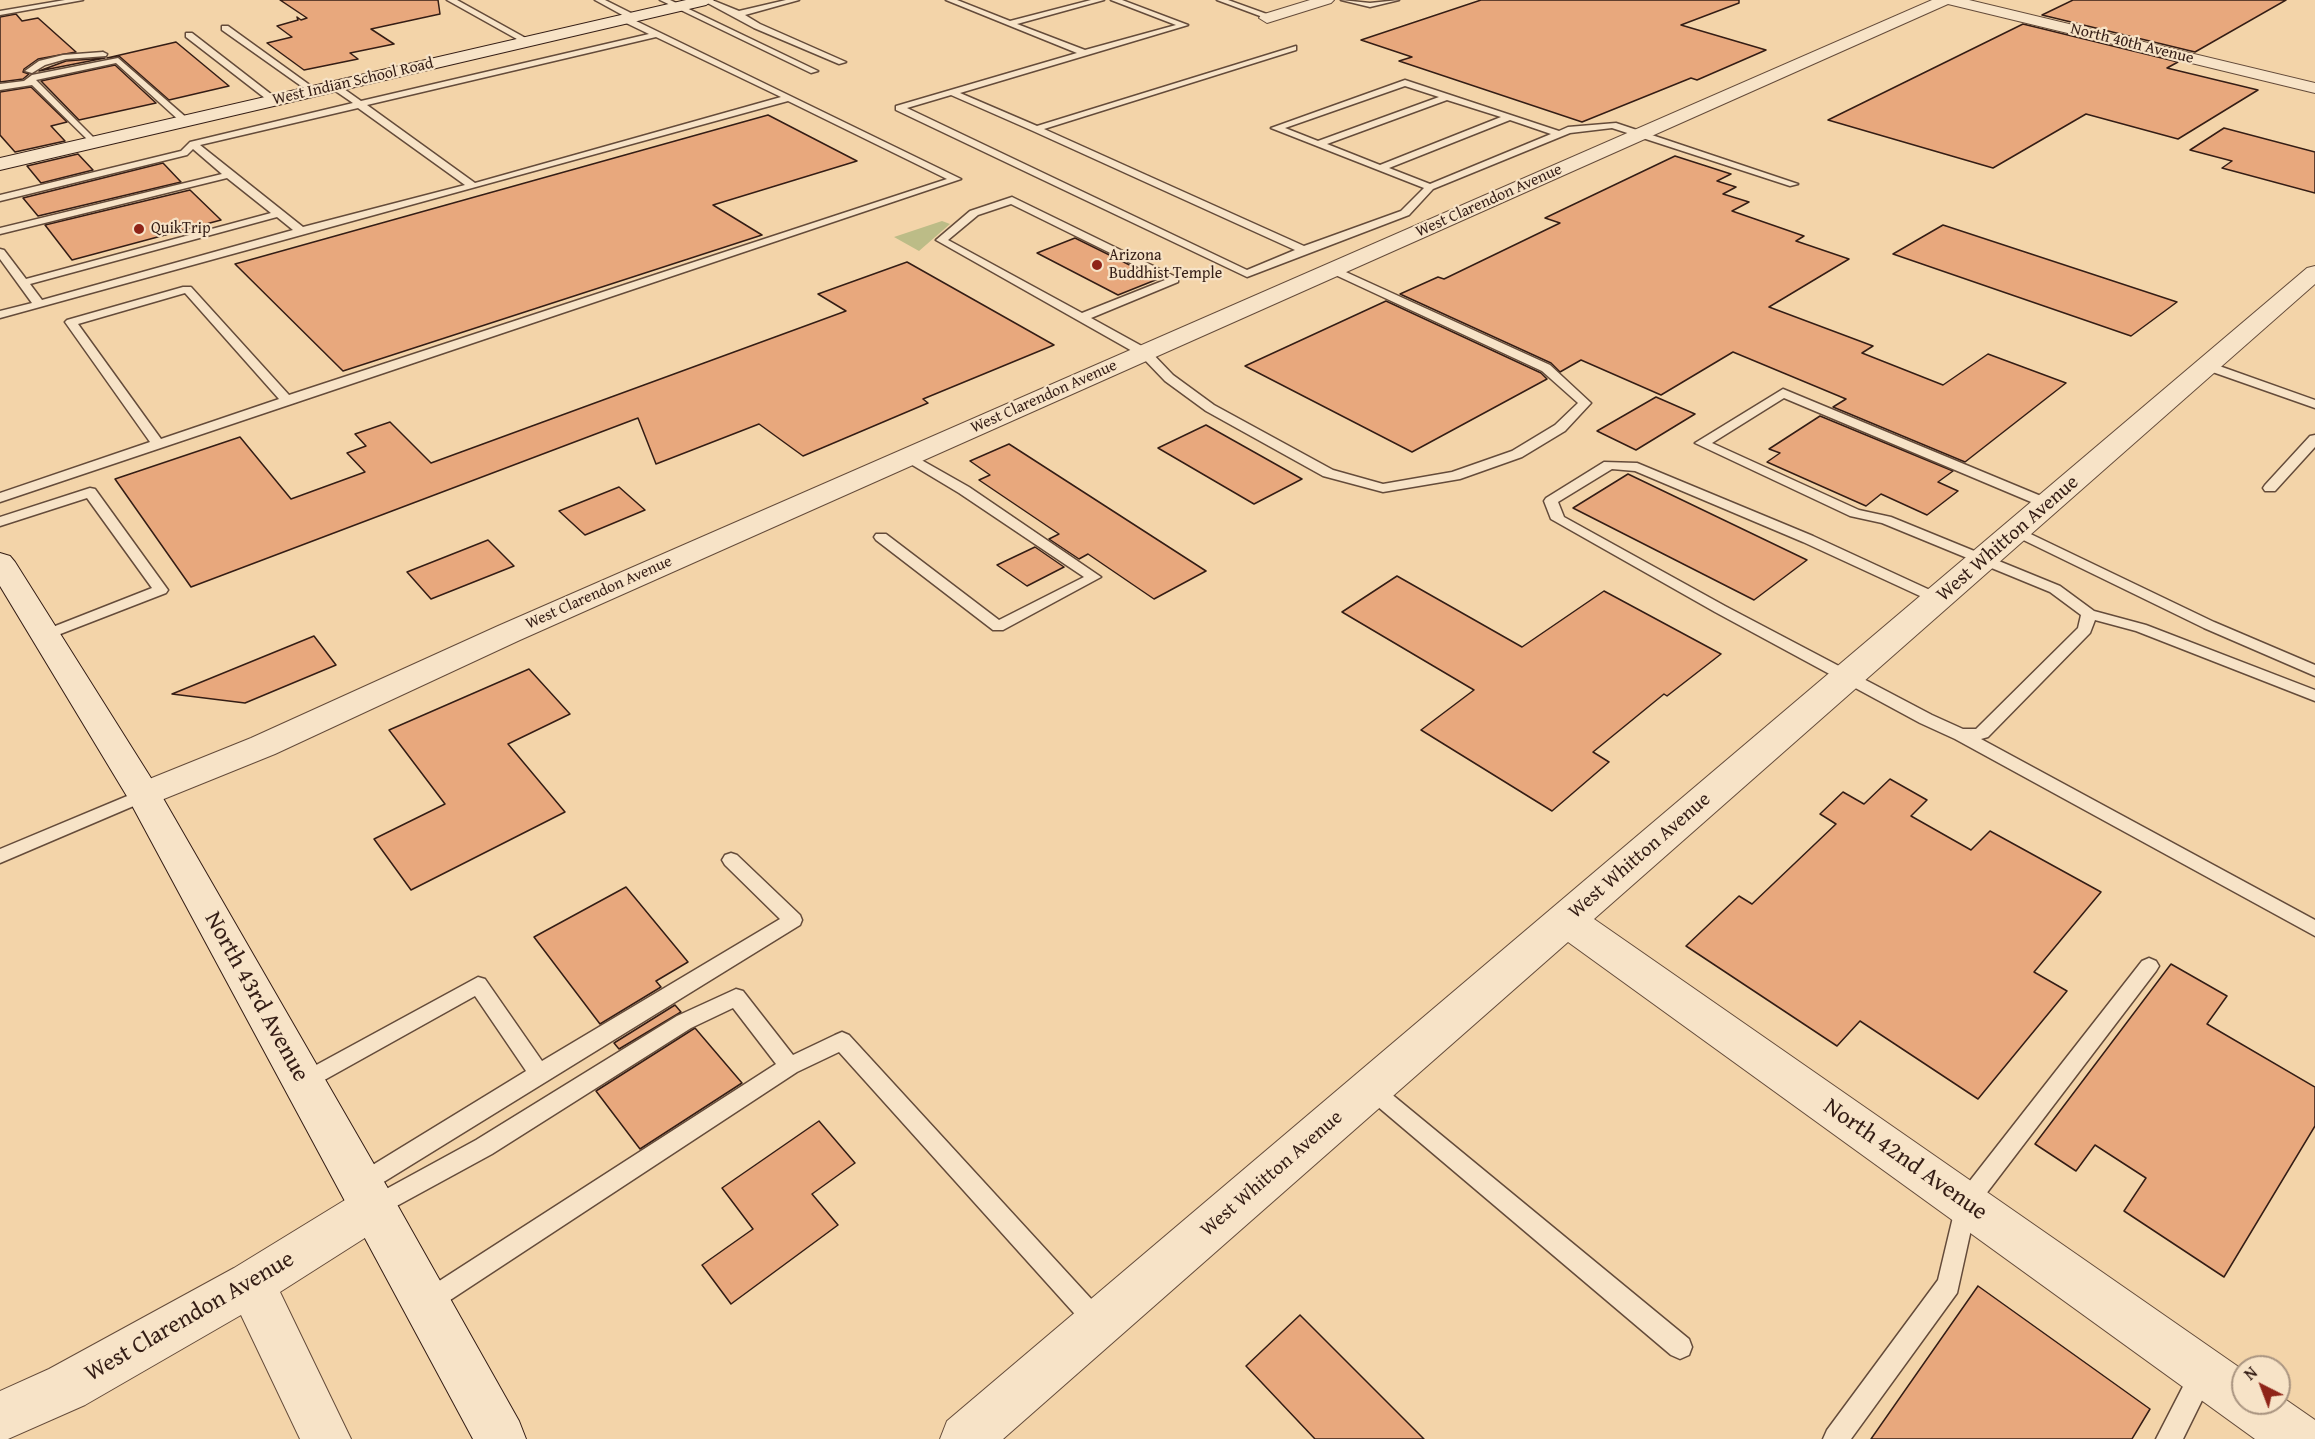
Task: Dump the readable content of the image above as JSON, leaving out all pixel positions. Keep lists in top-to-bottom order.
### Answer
{
  "streets": {
    "street": [
      "North 40th Avenue",
      "West Indian School Road",
      "West Clarendon Avenue",
      "West Whitton Avenue",
      "North 43rd Avenue",
      "North 42nd Avenue"
    ]
  },
  "crossings": [
    ["West Clarendon Avenue", "North 43rd Avenue"],
    ["West Whitton Avenue", "North 42nd Avenue"]
  ],
  "places": ["QuikTrip", "Arizona Buddhist Temple"],
  "north": "top left"
}
